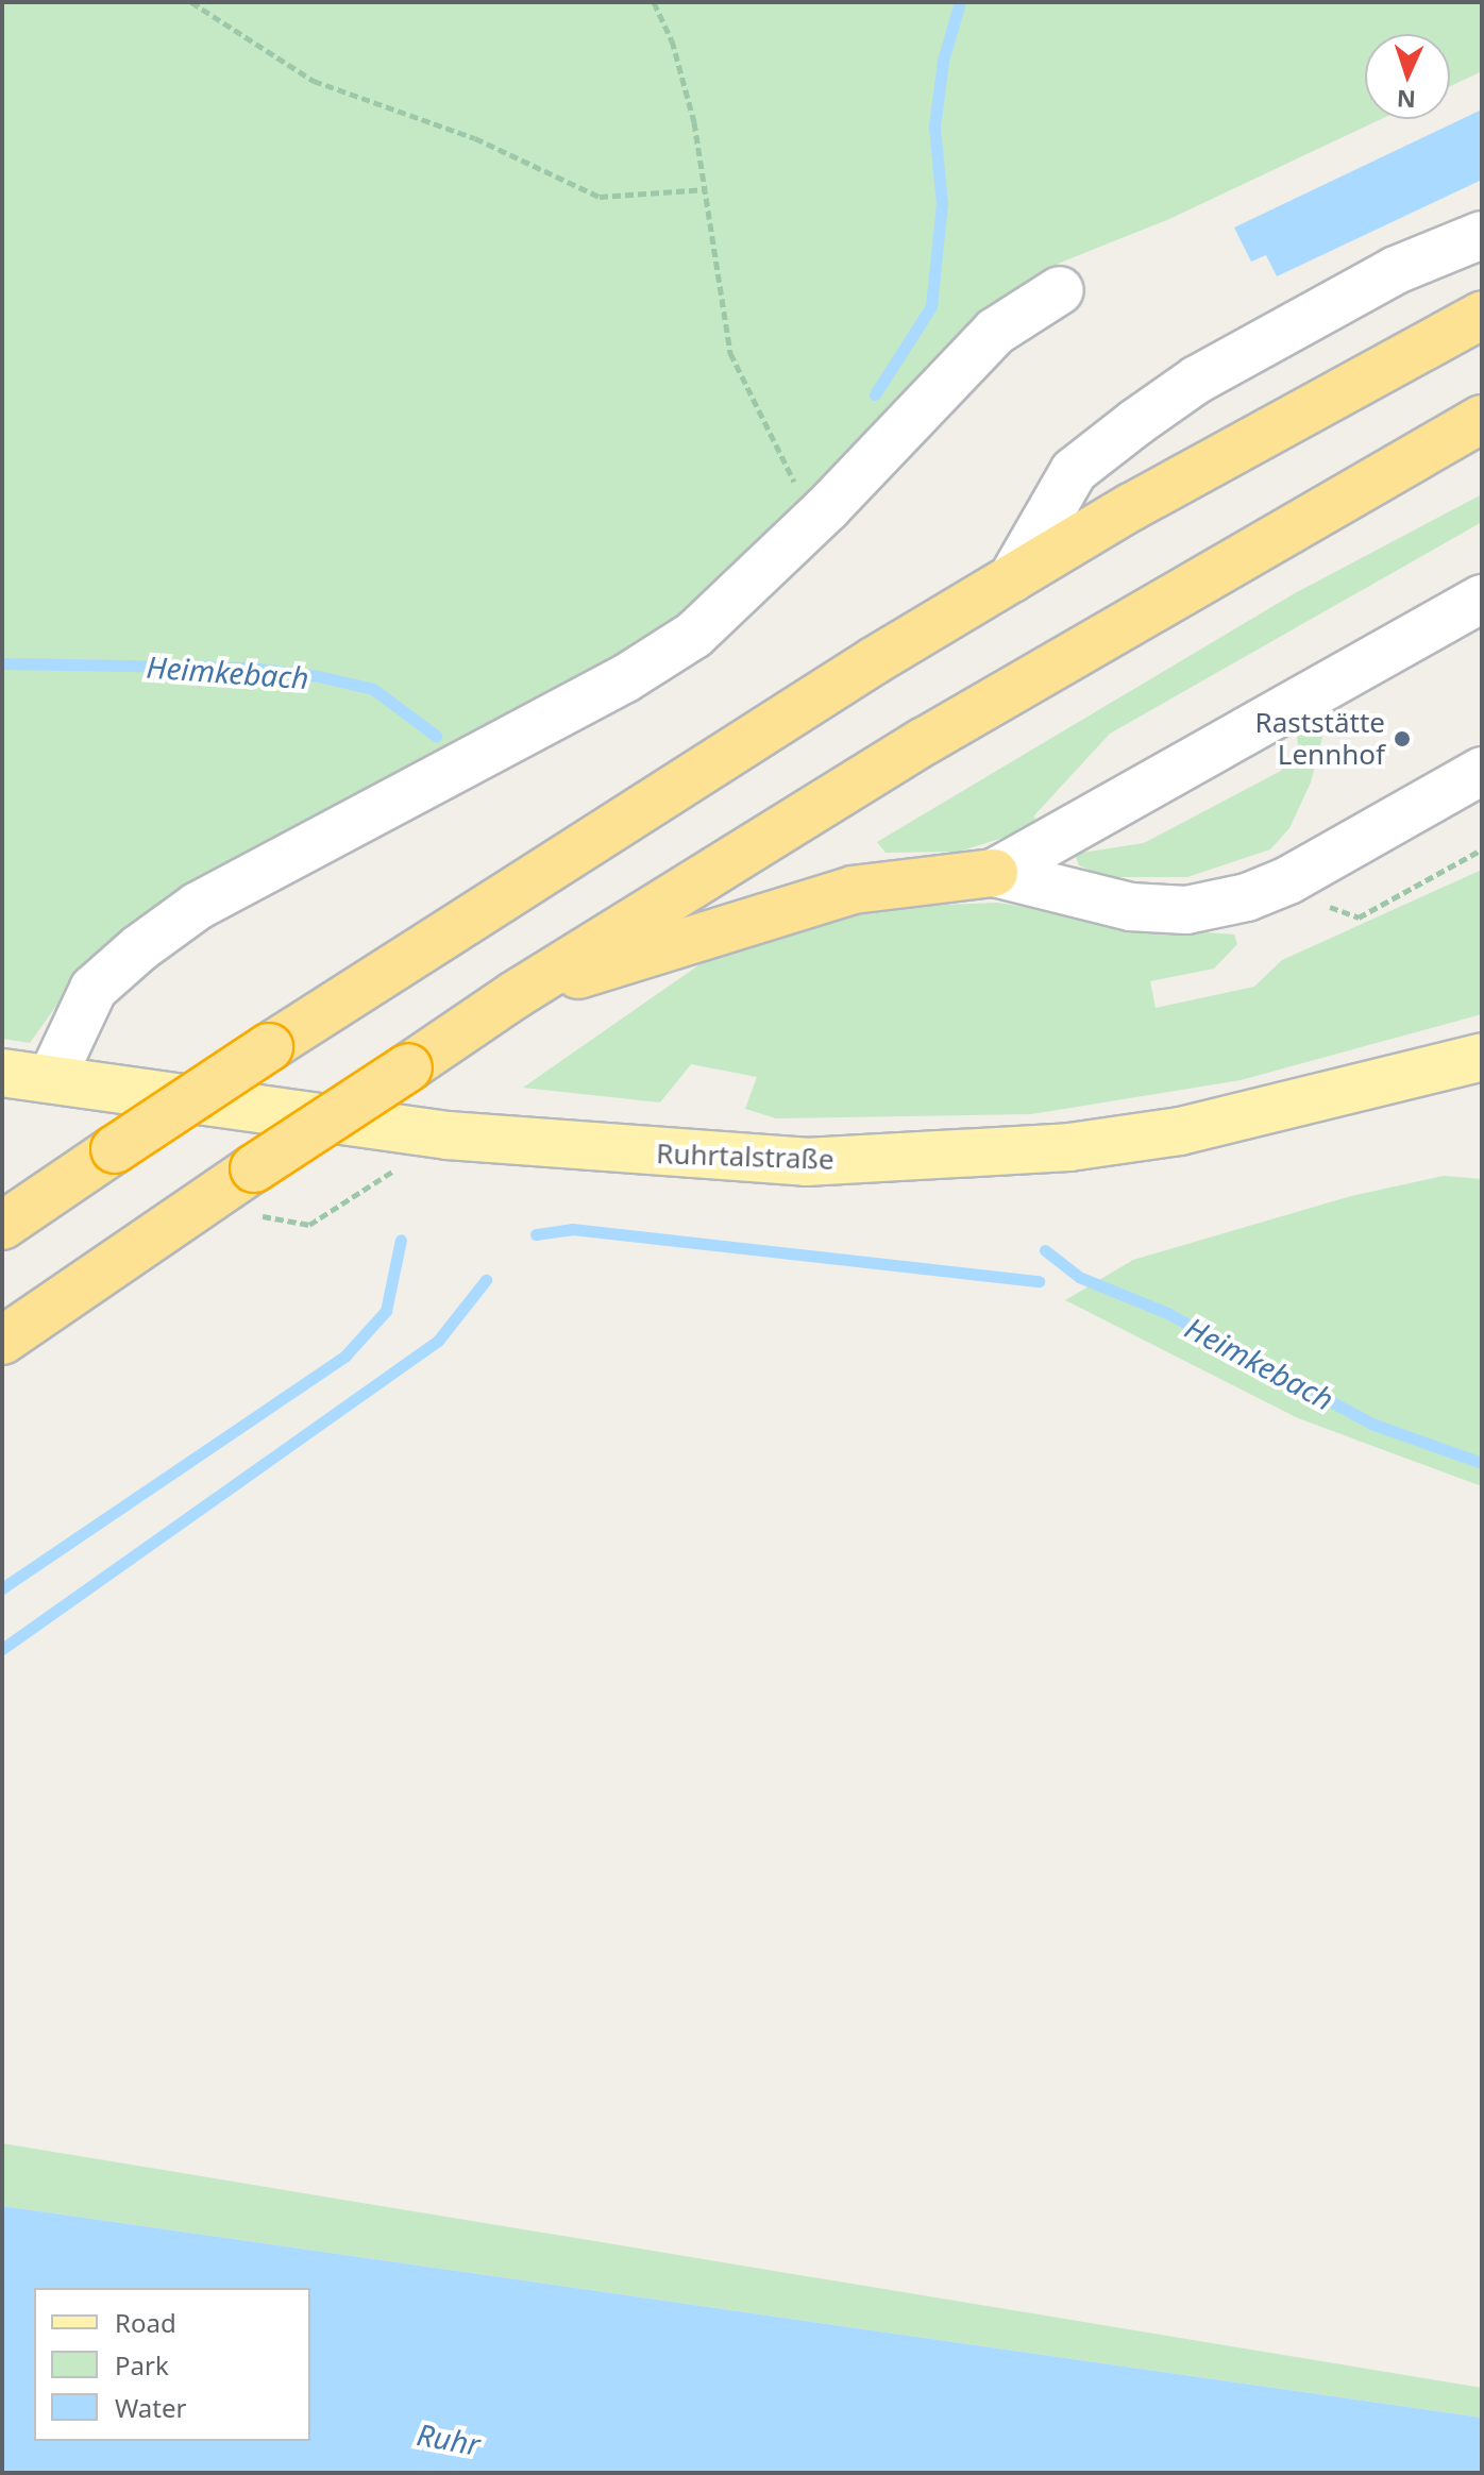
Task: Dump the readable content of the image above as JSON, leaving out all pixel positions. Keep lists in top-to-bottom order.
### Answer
{
  "streets": {
    "main road": ["Ruhrtalstraße"]
  },
  "water": ["Heimkebach", "Ruhr"],
  "places": ["Raststätte Lennhof"],
  "legend": ["Road", "Park", "Water"],
  "north": "bottom"
}
